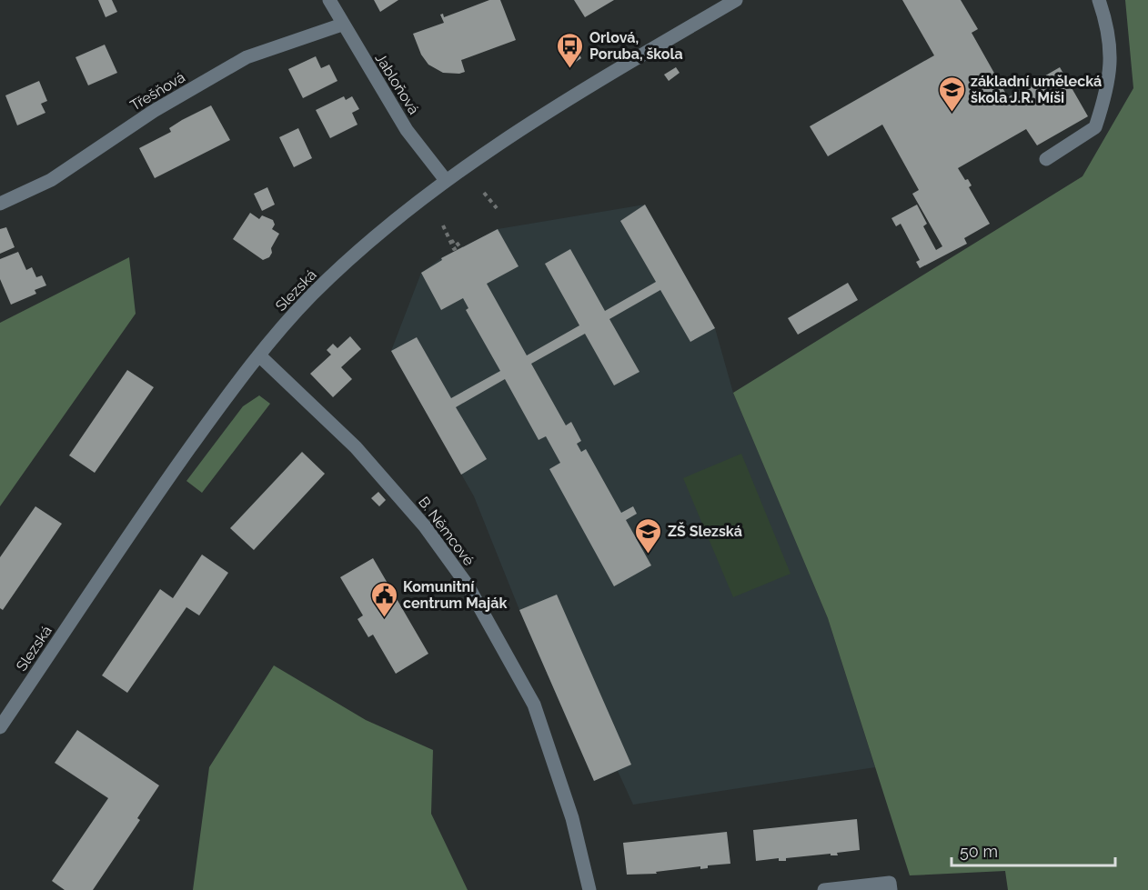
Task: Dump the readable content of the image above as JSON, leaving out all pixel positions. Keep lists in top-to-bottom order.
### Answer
{
  "streets": {
    "street": [
      "Jabloňová",
      "Třešňová",
      "Slezská",
      "B. Němcové"
    ]
  },
  "crossings": [
    ["Jabloňová", "Třešňová"],
    ["Jabloňová", "Slezská"],
    ["Slezská", "B. Němcové"]
  ],
  "places": {
    "bus stop": ["Orlová, Poruba, škola"],
    "school or university": ["základní umělecká škola J.R. Míši", "ZŠ Slezská"],
    "public building": ["Komunitní centrum Maják"]
  },
  "scale_bar": "50 m"
}
